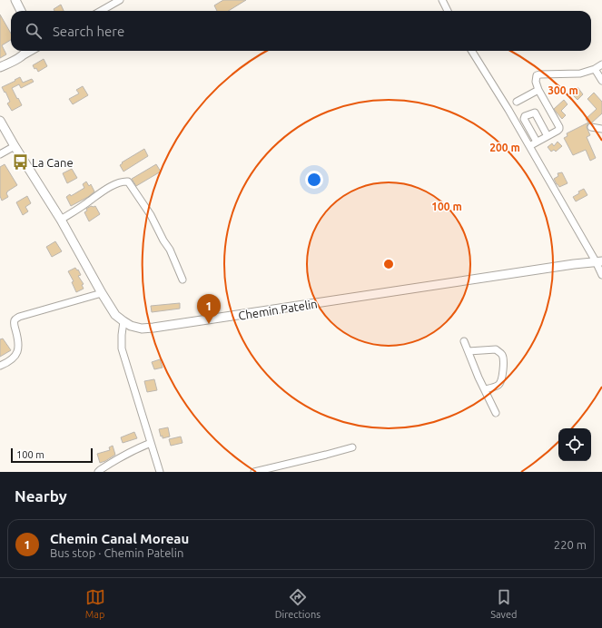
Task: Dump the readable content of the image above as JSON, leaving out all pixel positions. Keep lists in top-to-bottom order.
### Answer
{
  "streets": {
    "main road": ["Chemin Patelin"]
  },
  "places": {
    "bus stop": ["La Cane"]
  },
  "scale_bar": "100 m",
  "page": {
    "search": "Search here",
    "pins": "1",
    "scale": "100 m",
    "heading": "Nearby",
    "list": [
      {
        "mark": "1",
        "name": "Chemin Canal Moreau",
        "note": "Bus stop · Chemin Patelin",
        "value": "220 m"
      }
    ],
    "nav": ["Map", "Directions", "Saved"]
  },
  "rings": ["300 m", "200 m", "100 m"]
}
